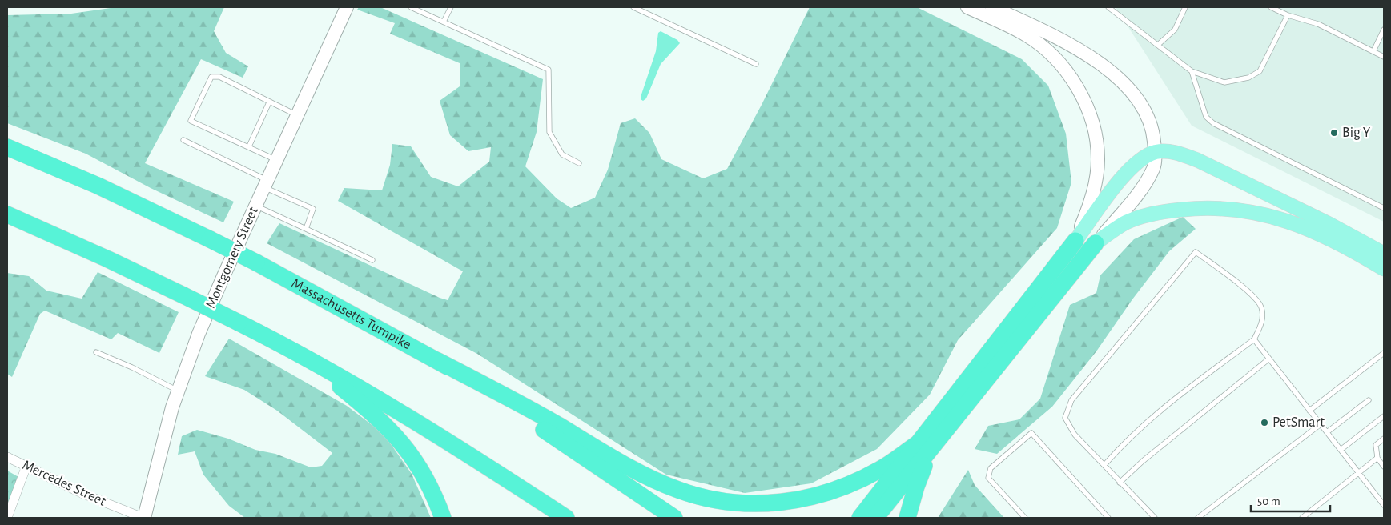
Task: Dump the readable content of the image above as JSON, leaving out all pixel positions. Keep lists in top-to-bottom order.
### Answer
{
  "streets": {
    "highway": ["Massachusetts Turnpike"],
    "main road": ["Montgomery Street"],
    "street": ["Mercedes Street"]
  },
  "crossings": [
    ["Montgomery Street", "Mercedes Street"]
  ],
  "places": ["Big Y", "PetSmart"],
  "scale_bar": "50 m"
}
